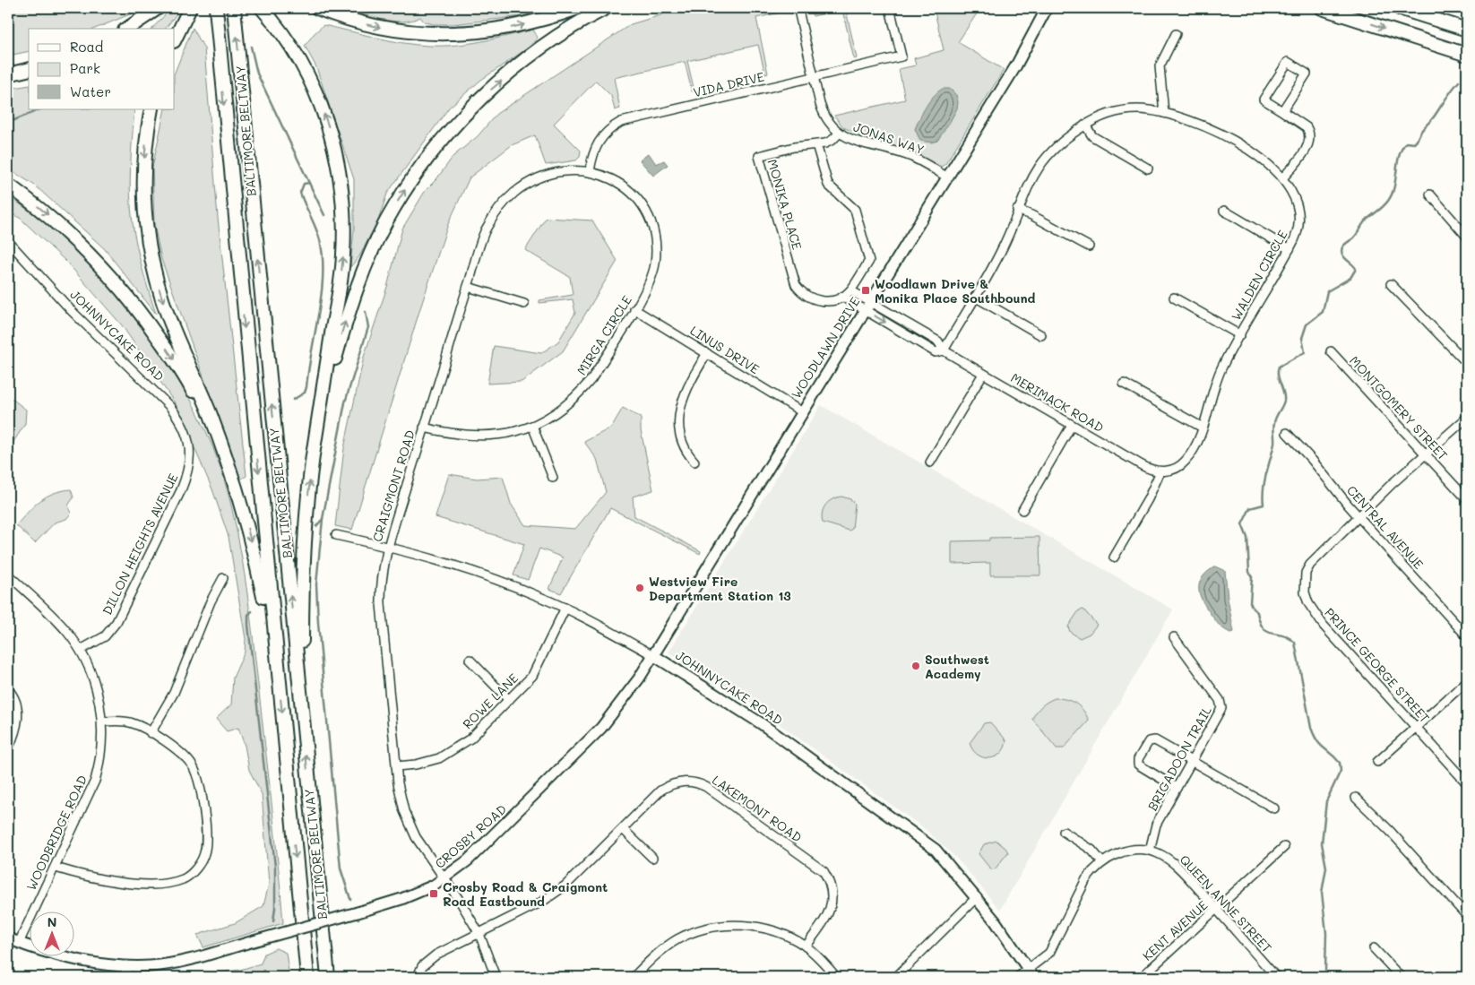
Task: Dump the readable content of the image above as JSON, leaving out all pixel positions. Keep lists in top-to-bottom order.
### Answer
{
  "streets": {
    "highway": ["BALTIMORE BELTWAY"],
    "main road": ["JOHNNYCAKE ROAD", "WOODLAWN DRIVE", "CROSBY ROAD"],
    "street": [
      "VIDA DRIVE",
      "JONAS WAY",
      "MONIKA PLACE",
      "WALDEN CIRCLE",
      "MIRGA CIRCLE",
      "LINUS DRIVE",
      "MERIMACK ROAD",
      "MONTGOMERY STREET",
      "CRAIGMONT ROAD",
      "CENTRAL AVENUE",
      "DILLON HEIGHTS AVENUE",
      "PRINCE GEORGE STREET",
      "ROWE LANE",
      "BRIGADOON TRAIL",
      "LAKEMONT ROAD",
      "WOODBRIDGE ROAD",
      "QUEEN ANNE STREET",
      "KENT AVENUE"
    ]
  },
  "crossings": [
    ["VIDA DRIVE", "JONAS WAY"],
    ["VIDA DRIVE", "CRAIGMONT ROAD"],
    ["JONAS WAY", "MONIKA PLACE"],
    ["JONAS WAY", "WOODLAWN DRIVE"],
    ["MONIKA PLACE", "MERIMACK ROAD"],
    ["WALDEN CIRCLE", "MERIMACK ROAD"],
    ["JOHNNYCAKE ROAD", "WOODLAWN DRIVE"],
    ["JOHNNYCAKE ROAD", "CRAIGMONT ROAD"],
    ["JOHNNYCAKE ROAD", "DILLON HEIGHTS AVENUE"],
    ["JOHNNYCAKE ROAD", "ROWE LANE"],
    ["JOHNNYCAKE ROAD", "CROSBY ROAD"],
    ["MIRGA CIRCLE", "LINUS DRIVE"],
    ["MIRGA CIRCLE", "CRAIGMONT ROAD"],
    ["WOODLAWN DRIVE", "LINUS DRIVE"],
    ["WOODLAWN DRIVE", "MERIMACK ROAD"],
    ["WOODLAWN DRIVE", "CROSBY ROAD"],
    ["MONTGOMERY STREET", "PRINCE GEORGE STREET"],
    ["CRAIGMONT ROAD", "ROWE LANE"],
    ["CRAIGMONT ROAD", "LAKEMONT ROAD"],
    ["CRAIGMONT ROAD", "CROSBY ROAD"],
    ["CENTRAL AVENUE", "PRINCE GEORGE STREET"],
    ["DILLON HEIGHTS AVENUE", "WOODBRIDGE ROAD"],
    ["BRIGADOON TRAIL", "QUEEN ANNE STREET"],
    ["WOODBRIDGE ROAD", "CROSBY ROAD"],
    ["QUEEN ANNE STREET", "KENT AVENUE"]
  ],
  "places": {
    "transit": ["Woodlawn Drive & Monika Place Southbound", "Crosby Road & Craigmont Road Eastbound"],
    "other": ["Westview Fire Department Station 13", "Southwest Academy"]
  },
  "legend": ["Road", "Park", "Water"],
  "north": "top"
}
